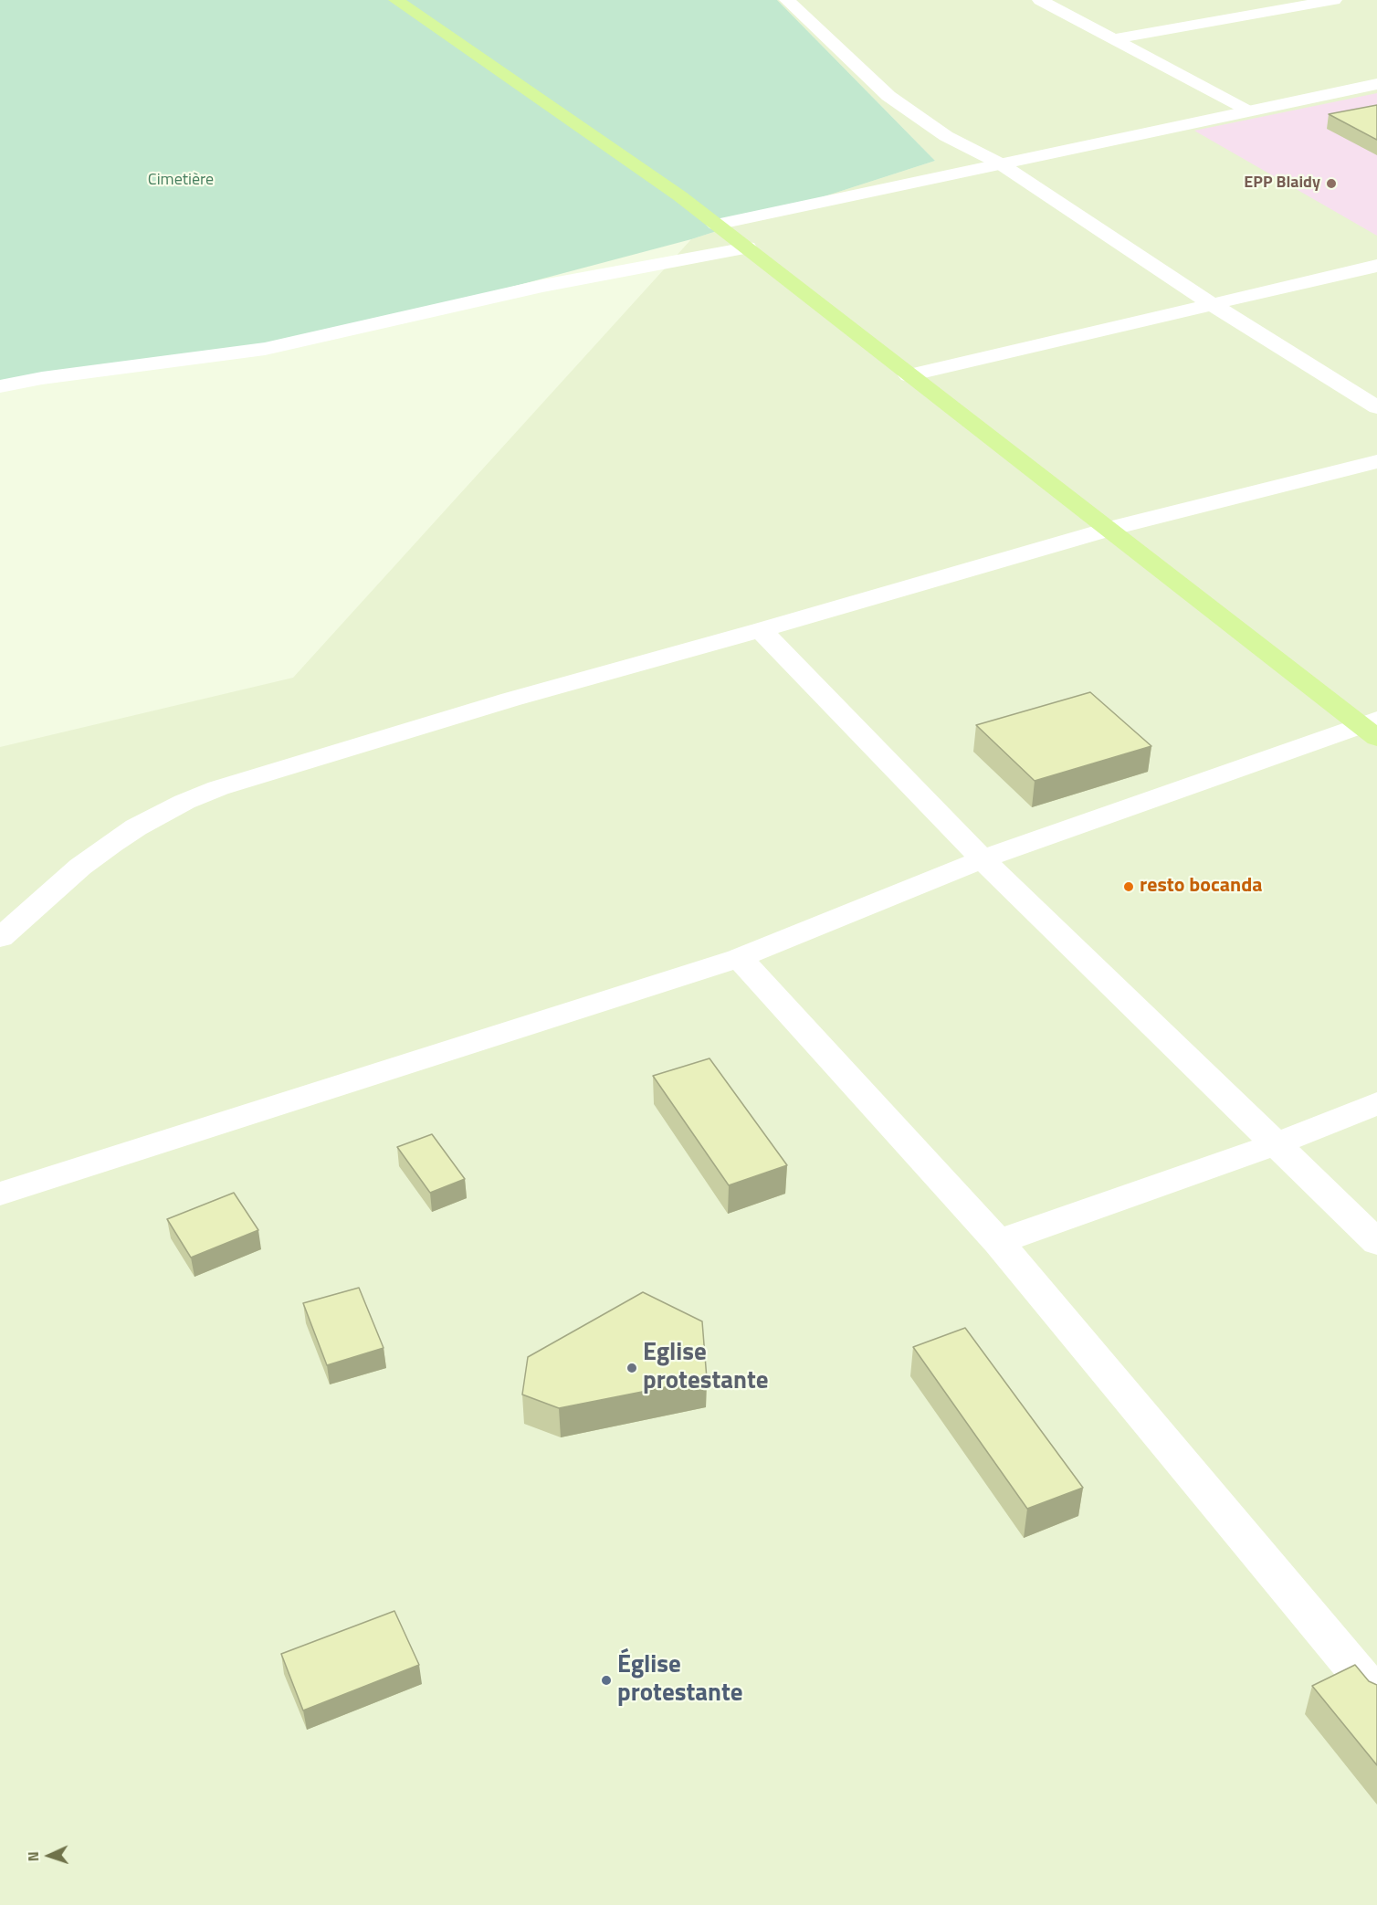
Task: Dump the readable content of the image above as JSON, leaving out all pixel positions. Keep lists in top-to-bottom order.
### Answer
{
  "parks": ["Cimetière"],
  "places": [
    "EPP Blaidy",
    "resto bocanda",
    "Eglise protestante",
    "Église protestante"
  ],
  "north": "left"
}
